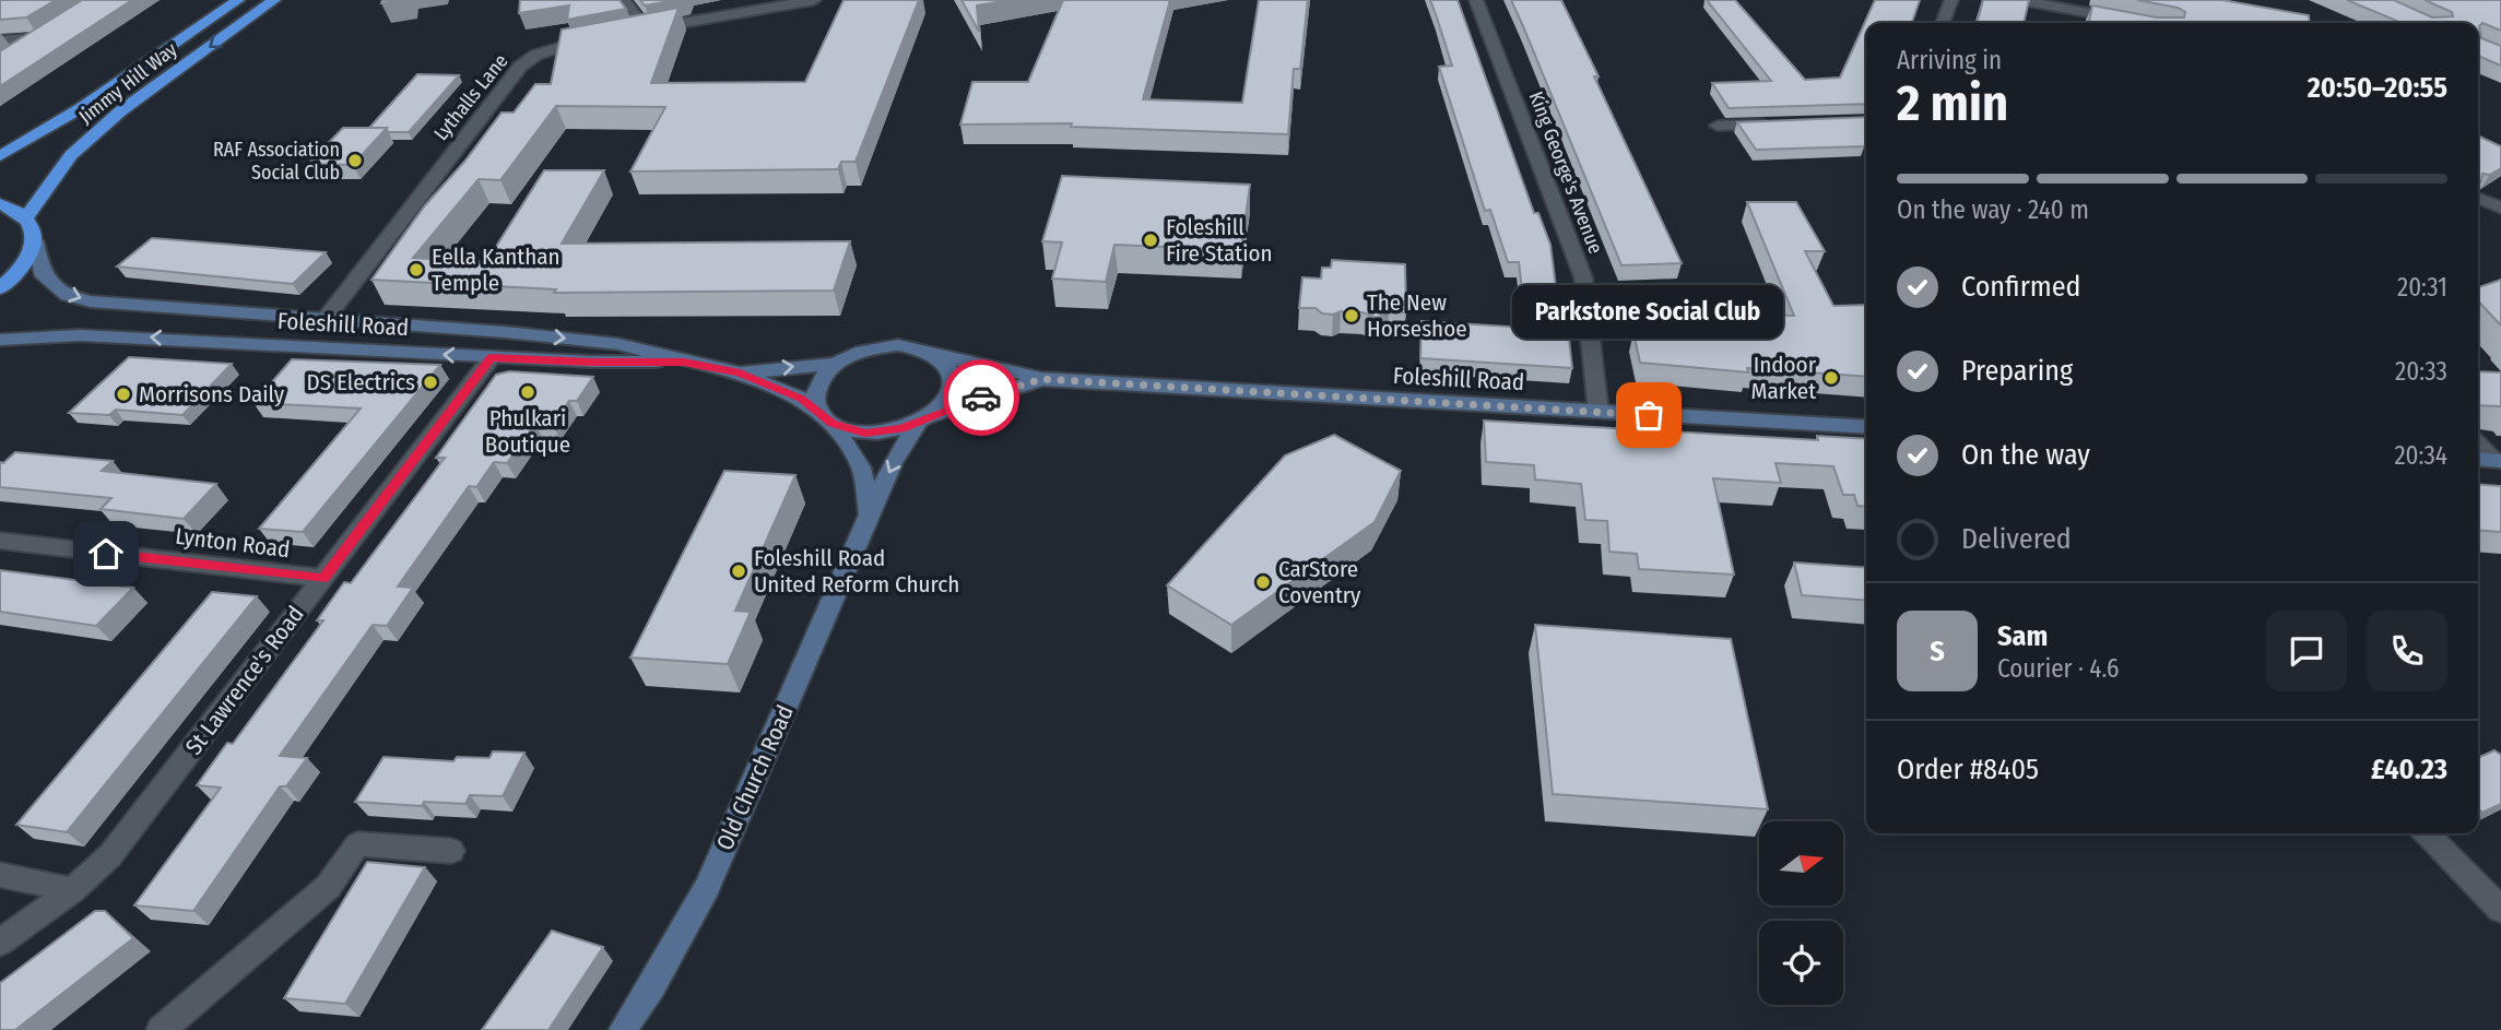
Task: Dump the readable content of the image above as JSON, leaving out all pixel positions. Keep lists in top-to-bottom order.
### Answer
{
  "streets": {
    "highway": ["Jimmy Hill Way"],
    "main road": ["Foleshill Road", "Old Church Road"],
    "street": [
      "Lythalls Lane",
      "King George's Avenue",
      "Lynton Road",
      "St Lawrence's Road"
    ]
  },
  "crossings": [
    ["Lythalls Lane", "Foleshill Road"],
    ["King George's Avenue", "Foleshill Road"],
    ["Foleshill Road", "St Lawrence's Road"],
    ["Foleshill Road", "Old Church Road"],
    ["Lynton Road", "St Lawrence's Road"]
  ],
  "places": [
    "RAF Association Social Club",
    "Foleshill Fire Station",
    "Eella Kanthan Temple",
    "The New Horseshoe",
    "Indoor Market",
    "DS Electrics",
    "Phulkari Boutique",
    "Morrisons Daily",
    "Parkstone Social Club",
    "Foleshill Road United Reform Church",
    "CarStore Coventry"
  ],
  "north": "right",
  "page": {
    "heading": ["2 min", "Arriving in", "20:50–20:55"],
    "panel": [
      "Sam",
      "Courier · 4.6",
      "Order #8405",
      "£40.23"
    ],
    "bar": "On the way · 240 m",
    "list": [
      ["Confirmed", "20:31"],
      ["Preparing", "20:33"],
      ["On the way", "20:34"],
      "Delivered"
    ],
    "bubble": "Parkstone Social Club",
    "round": "S"
  }
}
